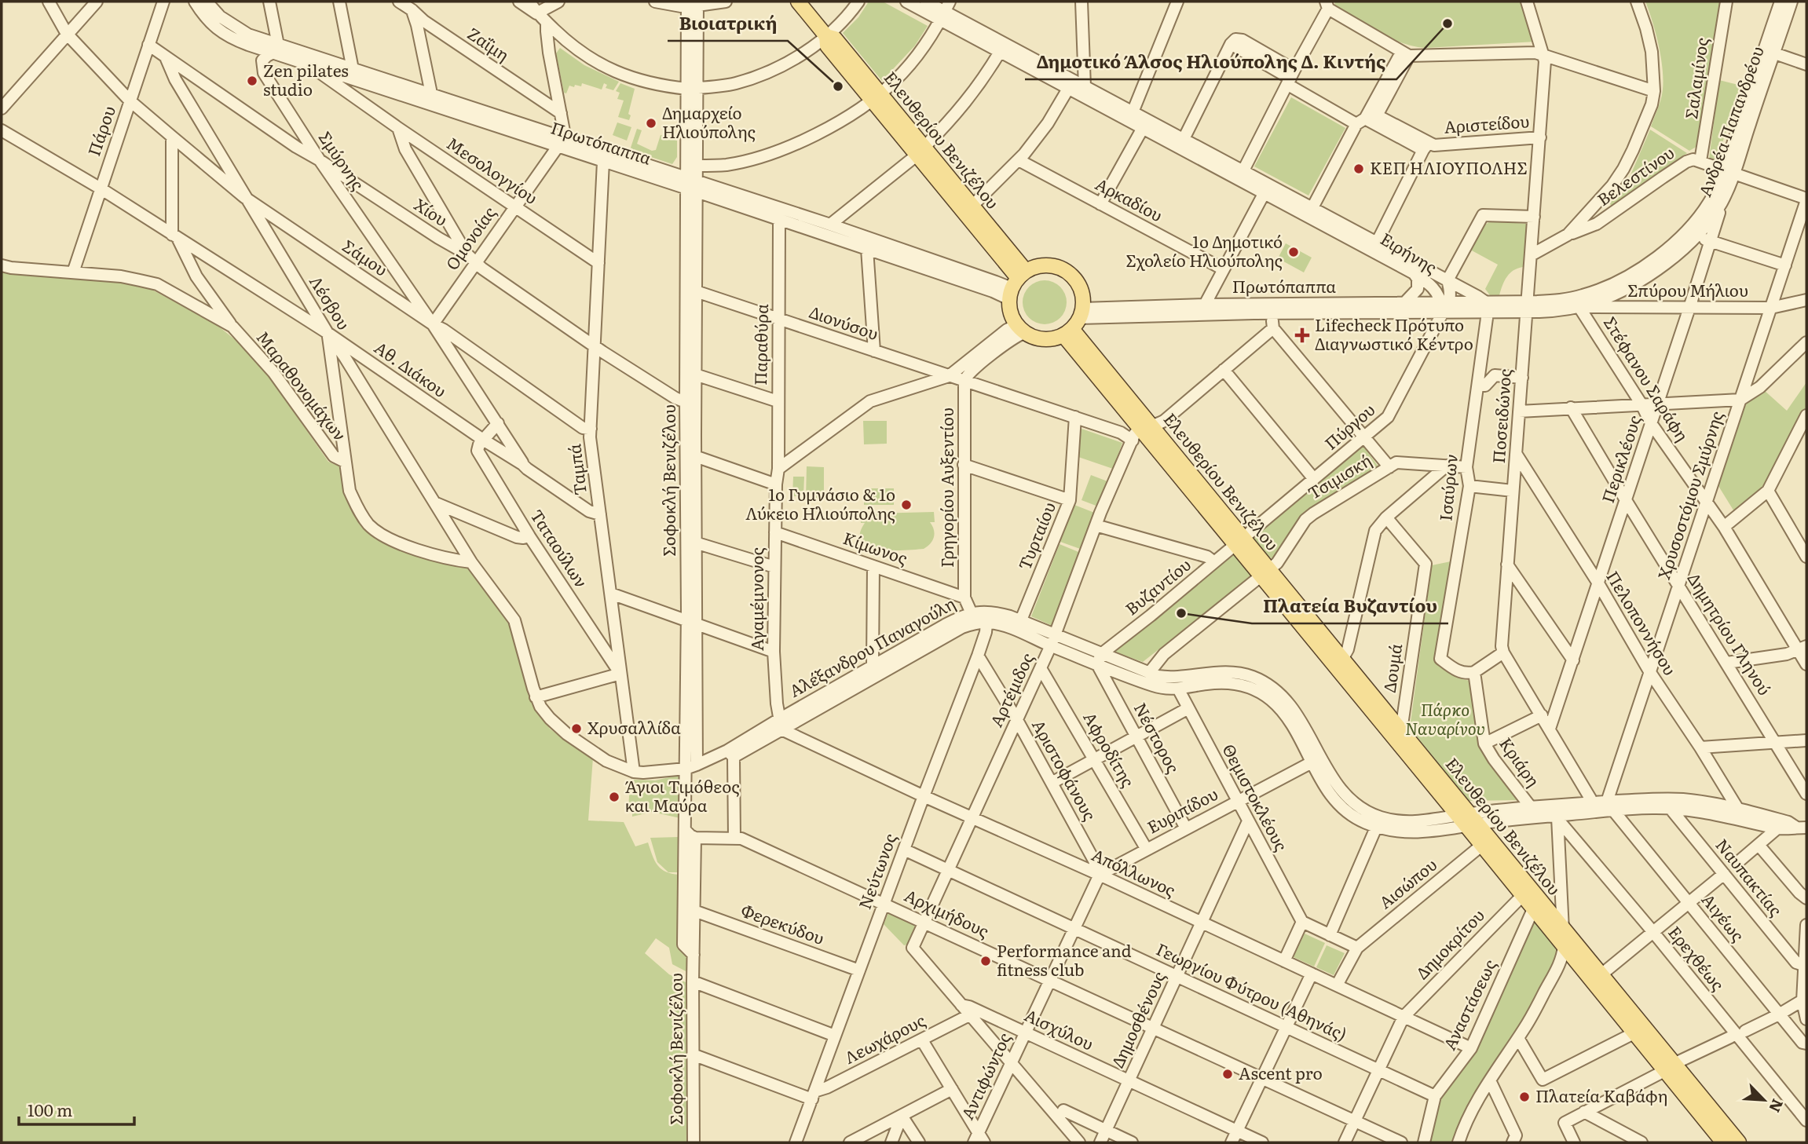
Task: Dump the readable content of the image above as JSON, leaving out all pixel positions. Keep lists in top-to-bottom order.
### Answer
{
  "streets": {
    "main road": ["Ελευθερίου Βενιζέλου"],
    "street": [
      "Ζαΐμη",
      "Σαλαμίνος",
      "Ανδρέα Παπανδρέου",
      "Αριστείδου",
      "Πάρου",
      "Πρωτόπαππα",
      "Σμύρνης",
      "Μεσολογγίου",
      "Βελεστίνου",
      "Αρκαδίου",
      "Χίου",
      "Ομονοίας",
      "Ειρήνης",
      "Σάμου",
      "Σπύρου Μήλιου",
      "Λέσβου",
      "Διονύσου",
      "Παραθύρα",
      "Αθ. Διάκου",
      "Στέφανου Σαράφη",
      "Μαραθονομάχων",
      "Ποσειδώνος",
      "Πύργου",
      "Περικλέους",
      "Ταμπά",
      "Τσιμισκή",
      "Σοφοκλή Βενιζέλου",
      "Γρηγορίου Αυξεντίου",
      "Ισαύρων",
      "Χρυσοστόμου Σμύρνης",
      "Τυρταίου",
      "Ταταούλων",
      "Κίμωνος",
      "Βυζαντίου",
      "Αγαμέμνονος",
      "Πελοποννήσου",
      "Δημητρίου Γληνού",
      "Αλέξανδρου Παναγούλη",
      "Δουμά",
      "Αρτέμιδος",
      "Νέστορος",
      "Αφροδίτης",
      "Κριάρη",
      "Αριστοφάνους",
      "Θεμιστοκλέους",
      "Ευριπίδου",
      "Νεύτωνος",
      "Απόλλωνος",
      "Ναυπακτίας",
      "Αισώπου",
      "Αρχιμήδους",
      "Αιγέως",
      "Φερεκύδου",
      "Δημοκρίτου",
      "Ερεχθέως",
      "Γεωργίου Φύτρου (Αθηνάς)",
      "Αναστάσεως",
      "Δημοσθένους",
      "Αισχύλου",
      "Λεωχάρους",
      "Αντιφώντος"
    ]
  },
  "crossings": [
    ["Σαλαμίνος", "Βελεστίνου"],
    ["Ανδρέα Παπανδρέου", "Πρωτόπαππα"],
    ["Ανδρέα Παπανδρέου", "Βελεστίνου"],
    ["Ανδρέα Παπανδρέου", "Ειρήνης"],
    ["Ανδρέα Παπανδρέου", "Σπύρου Μήλιου"],
    ["Ανδρέα Παπανδρέου", "Στέφανου Σαράφη"],
    ["Ανδρέα Παπανδρέου", "Ποσειδώνος"],
    ["Ανδρέα Παπανδρέου", "Πύργου"],
    ["Ανδρέα Παπανδρέου", "Περικλέους"],
    ["Ανδρέα Παπανδρέου", "Ισαύρων"],
    ["Αριστείδου", "Ειρήνης"],
    ["Αριστείδου", "Ποσειδώνος"],
    ["Πάρου", "Χίου"],
    ["Πάρου", "Σάμου"],
    ["Πάρου", "Αθ. Διάκου"],
    ["Πάρου", "Μαραθονομάχων"],
    ["Ελευθερίου Βενιζέλου", "Πρωτόπαππα"],
    ["Ελευθερίου Βενιζέλου", "Διονύσου"],
    ["Ελευθερίου Βενιζέλου", "Πύργου"],
    ["Ελευθερίου Βενιζέλου", "Τσιμισκή"],
    ["Ελευθερίου Βενιζέλου", "Βυζαντίου"],
    ["Ελευθερίου Βενιζέλου", "Αλέξανδρου Παναγούλη"],
    ["Ελευθερίου Βενιζέλου", "Δουμά"],
    ["Ελευθερίου Βενιζέλου", "Αρτέμιδος"],
    ["Ελευθερίου Βενιζέλου", "Αισώπου"],
    ["Ελευθερίου Βενιζέλου", "Δημοκρίτου"],
    ["Ελευθερίου Βενιζέλου", "Αναστάσεως"],
    ["Πρωτόπαππα", "Σμύρνης"],
    ["Πρωτόπαππα", "Μεσολογγίου"],
    ["Πρωτόπαππα", "Ομονοίας"],
    ["Πρωτόπαππα", "Ειρήνης"],
    ["Πρωτόπαππα", "Παραθύρα"],
    ["Πρωτόπαππα", "Πύργου"],
    ["Πρωτόπαππα", "Ταμπά"],
    ["Πρωτόπαππα", "Σοφοκλή Βενιζέλου"],
    ["Σμύρνης", "Χίου"],
    ["Σμύρνης", "Ομονοίας"],
    ["Σμύρνης", "Σάμου"],
    ["Σμύρνης", "Αθ. Διάκου"],
    ["Μεσολογγίου", "Ομονοίας"],
    ["Μεσολογγίου", "Ταμπά"],
    ["Βελεστίνου", "Χρυσοστόμου Σμύρνης"],
    ["Χίου", "Ομονοίας"],
    ["Χίου", "Λέσβου"],
    ["Χίου", "Ταμπά"],
    ["Χίου", "Σοφοκλή Βενιζέλου"],
    ["Ομονοίας", "Σάμου"],
    ["Ειρήνης", "Πύργου"],
    ["Σάμου", "Λέσβου"],
    ["Σάμου", "Ταμπά"],
    ["Σπύρου Μήλιου", "Στέφανου Σαράφη"],
    ["Σπύρου Μήλιου", "Περικλέους"],
    ["Σπύρου Μήλιου", "Χρυσοστόμου Σμύρνης"],
    ["Λέσβου", "Αθ. Διάκου"],
    ["Λέσβου", "Μαραθονομάχων"],
    ["Λέσβου", "Ταμπά"],
    ["Λέσβου", "Αλέξανδρου Παναγούλη"],
    ["Διονύσου", "Παραθύρα"],
    ["Διονύσου", "Σοφοκλή Βενιζέλου"],
    ["Διονύσου", "Γρηγορίου Αυξεντίου"],
    ["Διονύσου", "Τυρταίου"],
    ["Διονύσου", "Αρτέμιδος"],
    ["Παραθύρα", "Αγαμέμνονος"],
    ["Αθ. Διάκου", "Ταμπά"],
    ["Αθ. Διάκου", "Ταταούλων"],
    ["Στέφανου Σαράφη", "Περικλέους"],
    ["Στέφανου Σαράφη", "Χρυσοστόμου Σμύρνης"],
    ["Ποσειδώνος", "Περικλέους"],
    ["Ποσειδώνος", "Πελοποννήσου"],
    ["Ποσειδώνος", "Αλέξανδρου Παναγούλη"],
    ["Πύργου", "Βυζαντίου"],
    ["Περικλέους", "Πελοποννήσου"],
    ["Περικλέους", "Δημητρίου Γληνού"],
    ["Ταμπά", "Ταταούλων"],
    ["Ταμπά", "Αλέξανδρου Παναγούλη"],
    ["Σοφοκλή Βενιζέλου", "Αλέξανδρου Παναγούλη"],
    ["Σοφοκλή Βενιζέλου", "Αρχιμήδους"],
    ["Σοφοκλή Βενιζέλου", "Φερεκύδου"],
    ["Γρηγορίου Αυξεντίου", "Κίμωνος"],
    ["Γρηγορίου Αυξεντίου", "Αλέξανδρου Παναγούλη"],
    ["Ισαύρων", "Κριάρη"],
    ["Χρυσοστόμου Σμύρνης", "Πελοποννήσου"],
    ["Χρυσοστόμου Σμύρνης", "Δημητρίου Γληνού"],
    ["Χρυσοστόμου Σμύρνης", "Αλέξανδρου Παναγούλη"],
    ["Χρυσοστόμου Σμύρνης", "Αιγέως"],
    ["Τυρταίου", "Αλέξανδρου Παναγούλη"],
    ["Κίμωνος", "Αγαμέμνονος"],
    ["Βυζαντίου", "Αλέξανδρου Παναγούλη"],
    ["Βυζαντίου", "Νέστορος"],
    ["Αγαμέμνονος", "Αλέξανδρου Παναγούλη"],
    ["Αγαμέμνονος", "Απόλλωνος"],
    ["Πελοποννήσου", "Αλέξανδρου Παναγούλη"],
    ["Αλέξανδρου Παναγούλη", "Αρτέμιδος"],
    ["Αλέξανδρου Παναγούλη", "Νέστορος"],
    ["Αλέξανδρου Παναγούλη", "Κριάρη"],
    ["Αλέξανδρου Παναγούλη", "Θεμιστοκλέους"],
    ["Αλέξανδρου Παναγούλη", "Ευριπίδου"],
    ["Αλέξανδρου Παναγούλη", "Νεύτωνος"],
    ["Αλέξανδρου Παναγούλη", "Απόλλωνος"],
    ["Αλέξανδρου Παναγούλη", "Ναυπακτίας"],
    ["Αλέξανδρου Παναγούλη", "Αιγέως"],
    ["Αλέξανδρου Παναγούλη", "Ερεχθέως"],
    ["Αρτέμιδος", "Αφροδίτης"],
    ["Αρτέμιδος", "Αριστοφάνους"],
    ["Αρτέμιδος", "Απόλλωνος"],
    ["Αρτέμιδος", "Αρχιμήδους"],
    ["Αρτέμιδος", "Γεωργίου Φύτρου (Αθηνάς)"],
    ["Αρτέμιδος", "Αισχύλου"],
    ["Νέστορος", "Ευριπίδου"],
    ["Αφροδίτης", "Ευριπίδου"],
    ["Αριστοφάνους", "Ευριπίδου"],
    ["Αριστοφάνους", "Νεύτωνος"],
    ["Αριστοφάνους", "Απόλλωνος"],
    ["Αριστοφάνους", "Αντιφώντος"],
    ["Θεμιστοκλέους", "Ευριπίδου"],
    ["Θεμιστοκλέους", "Δημοσθένους"],
    ["Ευριπίδου", "Απόλλωνος"],
    ["Ευριπίδου", "Αντιφώντος"],
    ["Νεύτωνος", "Απόλλωνος"],
    ["Νεύτωνος", "Αρχιμήδους"],
    ["Νεύτωνος", "Φερεκύδου"],
    ["Νεύτωνος", "Γεωργίου Φύτρου (Αθηνάς)"],
    ["Νεύτωνος", "Λεωχάρους"],
    ["Απόλλωνος", "Δημοκρίτου"],
    ["Απόλλωνος", "Αναστάσεως"],
    ["Απόλλωνος", "Δημοσθένους"],
    ["Απόλλωνος", "Αντιφώντος"],
    ["Αρχιμήδους", "Δημοκρίτου"],
    ["Αρχιμήδους", "Δημοσθένους"],
    ["Αρχιμήδους", "Αντιφώντος"],
    ["Δημοκρίτου", "Γεωργίου Φύτρου (Αθηνάς)"],
    ["Γεωργίου Φύτρου (Αθηνάς)", "Αναστάσεως"],
    ["Γεωργίου Φύτρου (Αθηνάς)", "Δημοσθένους"],
    ["Γεωργίου Φύτρου (Αθηνάς)", "Αντιφώντος"],
    ["Δημοσθένους", "Αισχύλου"],
    ["Αισχύλου", "Αντιφώντος"]
  ],
  "parks": ["Πάρκο Ναυαρίνου"],
  "places": {
    "other": [
      "Δημοτικό Άλσος Ηλιούπολης Δ. Κιντής",
      "Zen pilates studio",
      "Βιοιατρική",
      "Δημαρχείο Ηλιούπολης",
      "ΚΕΠ ΗΛΙΟΥΠΟΛΗΣ",
      "1ο Δημοτικό Σχολείο Ηλιούπολης",
      "1ο Γυμνάσιο & 1ο Λύκειο Ηλιούπολης",
      "Πλατεία Βυζαντίου",
      "Χρυσαλλίδα",
      "Άγιοι Τιμόθεος και Μαύρα",
      "Performance and fitness club",
      "Ascent pro",
      "Πλατεία Καβάφη"
    ],
    "health": ["Lifecheck Πρότυπο Διαγνωστικό Κέντρο"]
  },
  "scale_bar": "100 m",
  "north": "bottom right"
}
